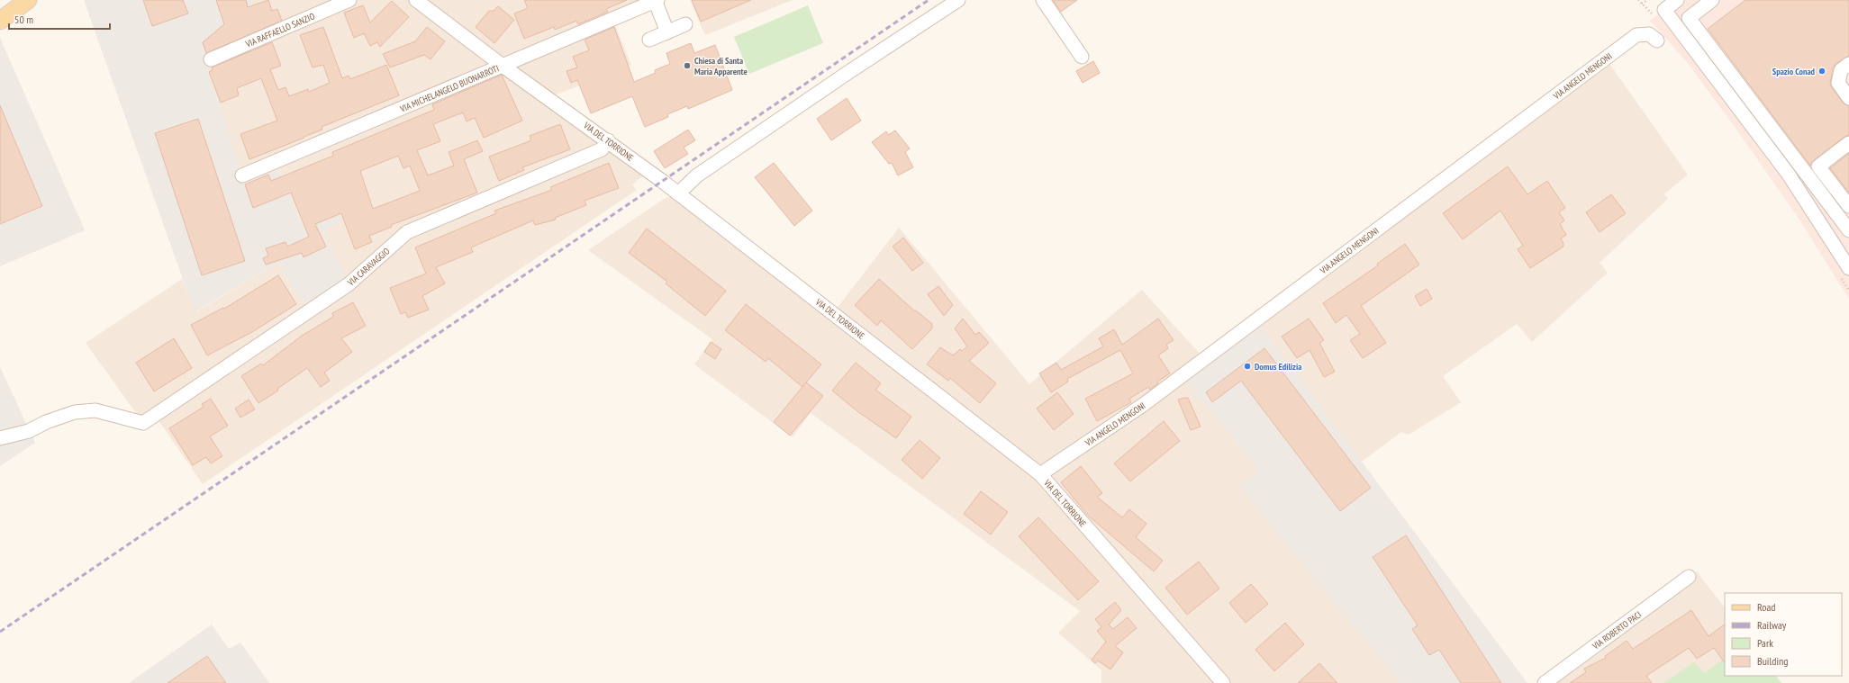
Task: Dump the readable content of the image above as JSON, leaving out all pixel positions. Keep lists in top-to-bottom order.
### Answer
{
  "streets": {
    "street": [
      "VIA RAFFAELLO SANZIO",
      "VIA ANGELO MENGONI",
      "VIA MICHELANGELO BUONARROTI",
      "VIA DEL TORRIONE",
      "VIA CARAVAGGIO",
      "VIA ROBERTO PACI"
    ]
  },
  "crossings": [
    ["VIA ANGELO MENGONI", "VIA DEL TORRIONE"],
    ["VIA MICHELANGELO BUONARROTI", "VIA DEL TORRIONE"],
    ["VIA DEL TORRIONE", "VIA CARAVAGGIO"]
  ],
  "places": ["Chiesa di Santa Maria Apparente", "Spazio Conad", "Domus Edilizia"],
  "legend": [
    "Road",
    "Railway",
    "Park",
    "Building"
  ],
  "scale_bar": "50 m"
}
